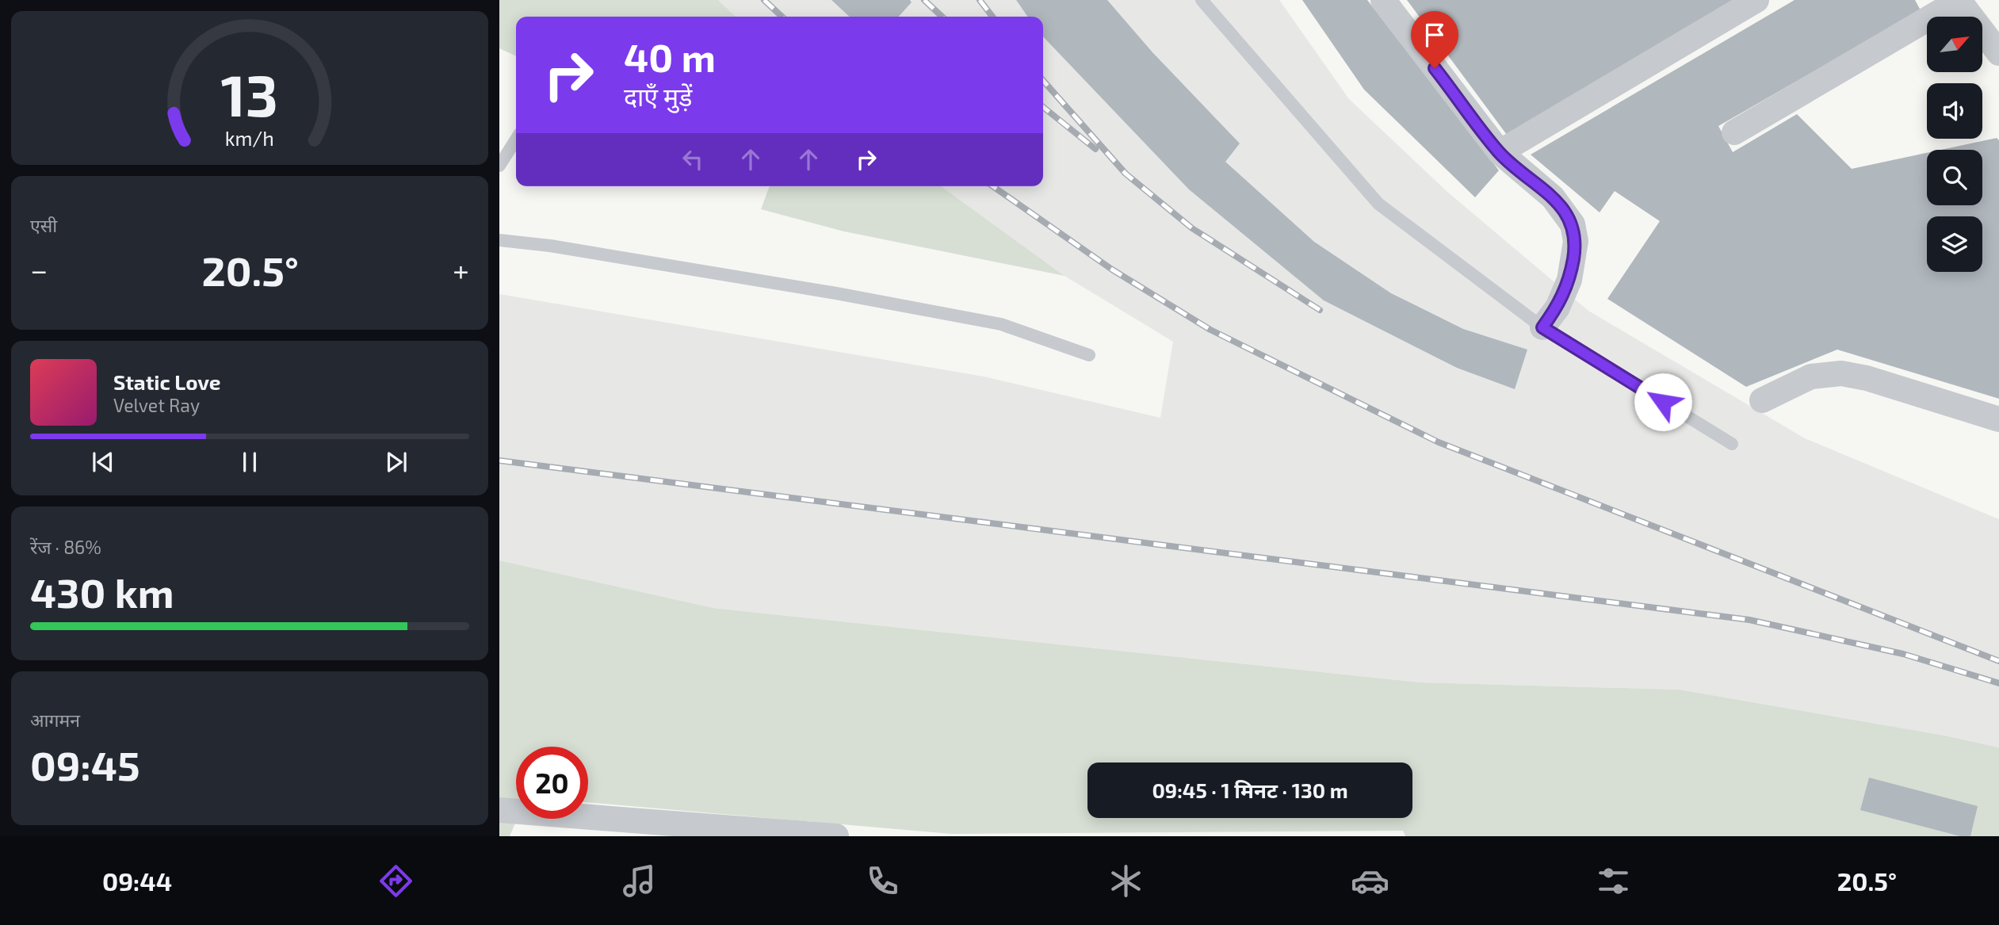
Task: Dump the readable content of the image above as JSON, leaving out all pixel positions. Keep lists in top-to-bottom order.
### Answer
{
  "north": "top right",
  "page": {
    "turn": ["40 m", "दाएँ मुड़ें"],
    "tile": [
      "एसी",
      ["रेंज · 86%", "430 km"],
      ["आगमन", "09:45"]
    ],
    "heat": ["−", "20.5°", "+"],
    "song": ["Static Love", "Velvet Ray"],
    "limit": "20",
    "trip": "09:45 · 1 मिनट · 130 m",
    "tabs": ["09:44", "20.5°"],
    "gauge": ["13", "km/h"]
  }
}
